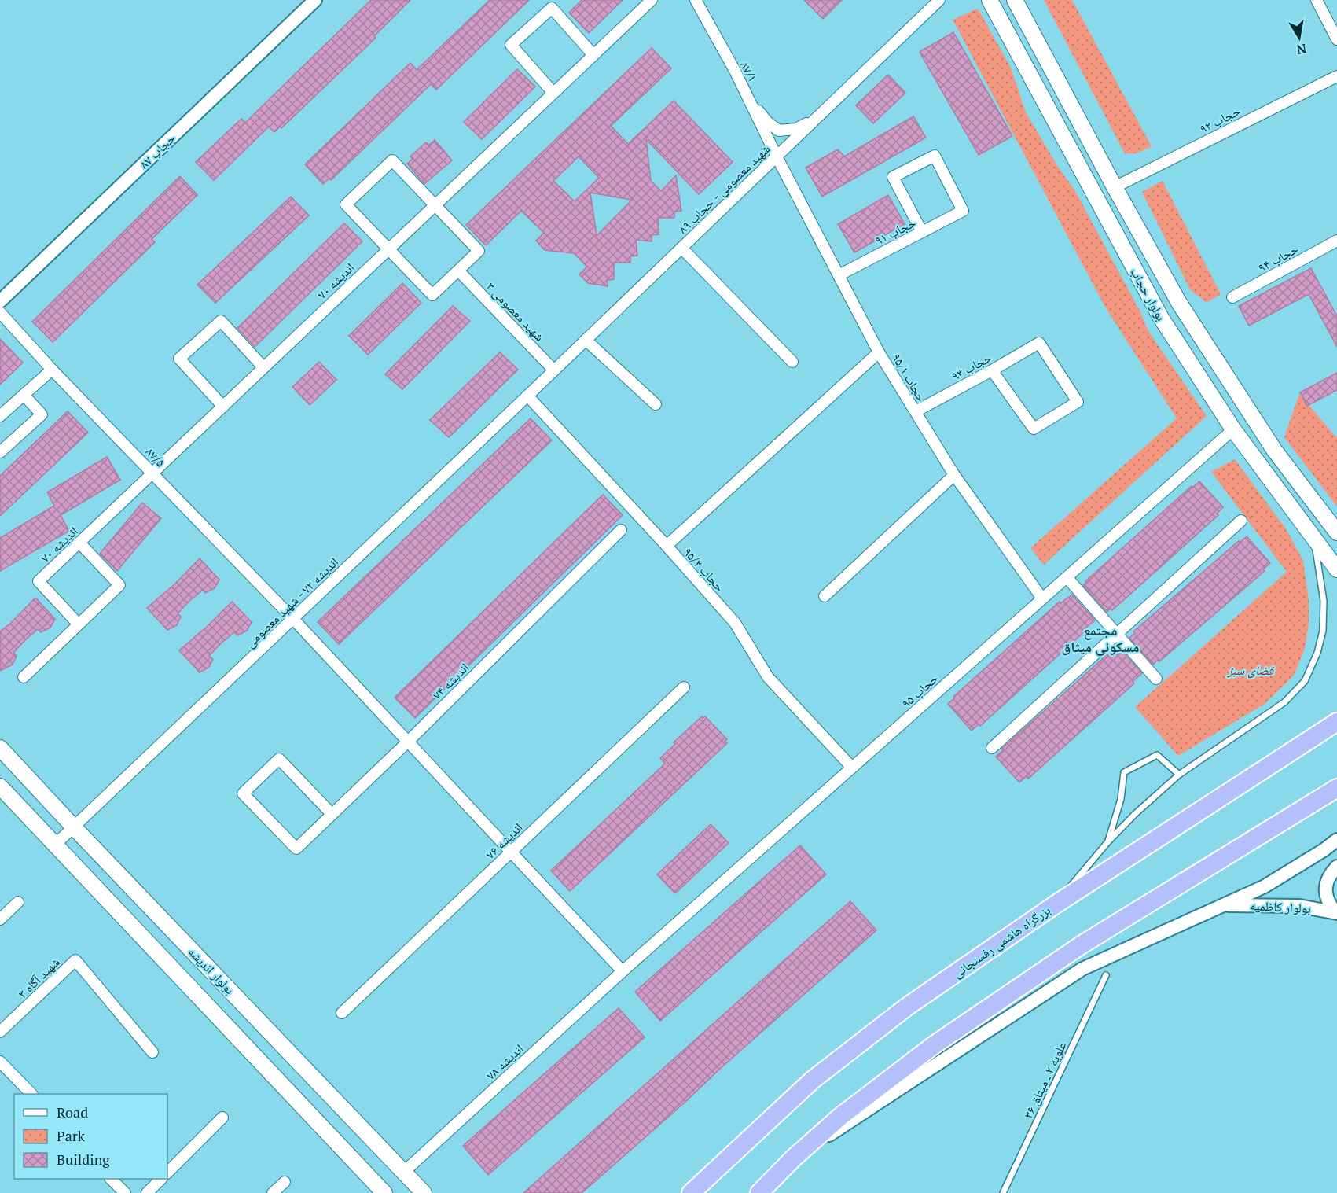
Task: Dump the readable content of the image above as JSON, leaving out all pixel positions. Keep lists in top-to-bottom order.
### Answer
{
  "streets": {
    "highway": ["بزرگراه هاشمی رفسنجانی"],
    "main road": ["بولوار حجاب", "بولوار اندیشه"],
    "street": [
      "۸۷/۱",
      "حجاب ۹۲",
      "حجاب ۸۷",
      "شهید معصومی - حجاب ۸۹",
      "حجاب ۹۱",
      "حجاب ۹۴",
      "اندیشه ۷۰",
      "شهید معصومی ۳",
      "حجاب ۹۳",
      "حجاب ۹۵/۱",
      "۸۷/۵",
      "حجاب ۹۵/۲",
      "اندیشه ۷۲ - شهید معصومی",
      "اندیشه ۷۴",
      "حجاب ۹۵",
      "اندیشه ۷۶",
      "بولوار کاظمیه",
      "شهید آگاه ۳",
      "اندیشه ۷۸"
    ],
    "lane": ["علویه ۲ ـ میثاق ۳۶"]
  },
  "crossings": [
    ["۸۷/۱", "شهید معصومی - حجاب ۸۹"],
    ["۸۷/۱", "حجاب ۹۵/۱"],
    ["حجاب ۹۲", "بولوار حجاب"],
    ["شهید معصومی - حجاب ۸۹", "شهید معصومی ۳"],
    ["شهید معصومی - حجاب ۸۹", "حجاب ۹۵/۱"],
    ["شهید معصومی - حجاب ۸۹", "حجاب ۹۵/۲"],
    ["شهید معصومی - حجاب ۸۹", "اندیشه ۷۲ - شهید معصومی"],
    ["حجاب ۹۱", "حجاب ۹۵/۱"],
    ["اندیشه ۷۰", "۸۷/۵"],
    ["بولوار حجاب", "حجاب ۹۵"],
    ["حجاب ۹۳", "حجاب ۹۵/۱"],
    ["حجاب ۹۵/۱", "حجاب ۹۵"],
    ["۸۷/۵", "اندیشه ۷۲ - شهید معصومی"],
    ["۸۷/۵", "اندیشه ۷۴"],
    ["۸۷/۵", "حجاب ۹۵"],
    ["۸۷/۵", "اندیشه ۷۶"],
    ["۸۷/۵", "اندیشه ۷۸"],
    ["حجاب ۹۵/۲", "اندیشه ۷۲ - شهید معصومی"],
    ["حجاب ۹۵/۲", "حجاب ۹۵"],
    ["اندیشه ۷۲ - شهید معصومی", "بولوار اندیشه"],
    ["حجاب ۹۵", "اندیشه ۷۸"],
    ["بولوار اندیشه", "اندیشه ۷۸"]
  ],
  "districts": ["مجتمع مسکونی میثاق"],
  "parks": ["فضای سبز"],
  "legend": ["Road", "Park", "Building"],
  "north": "bottom"
}
